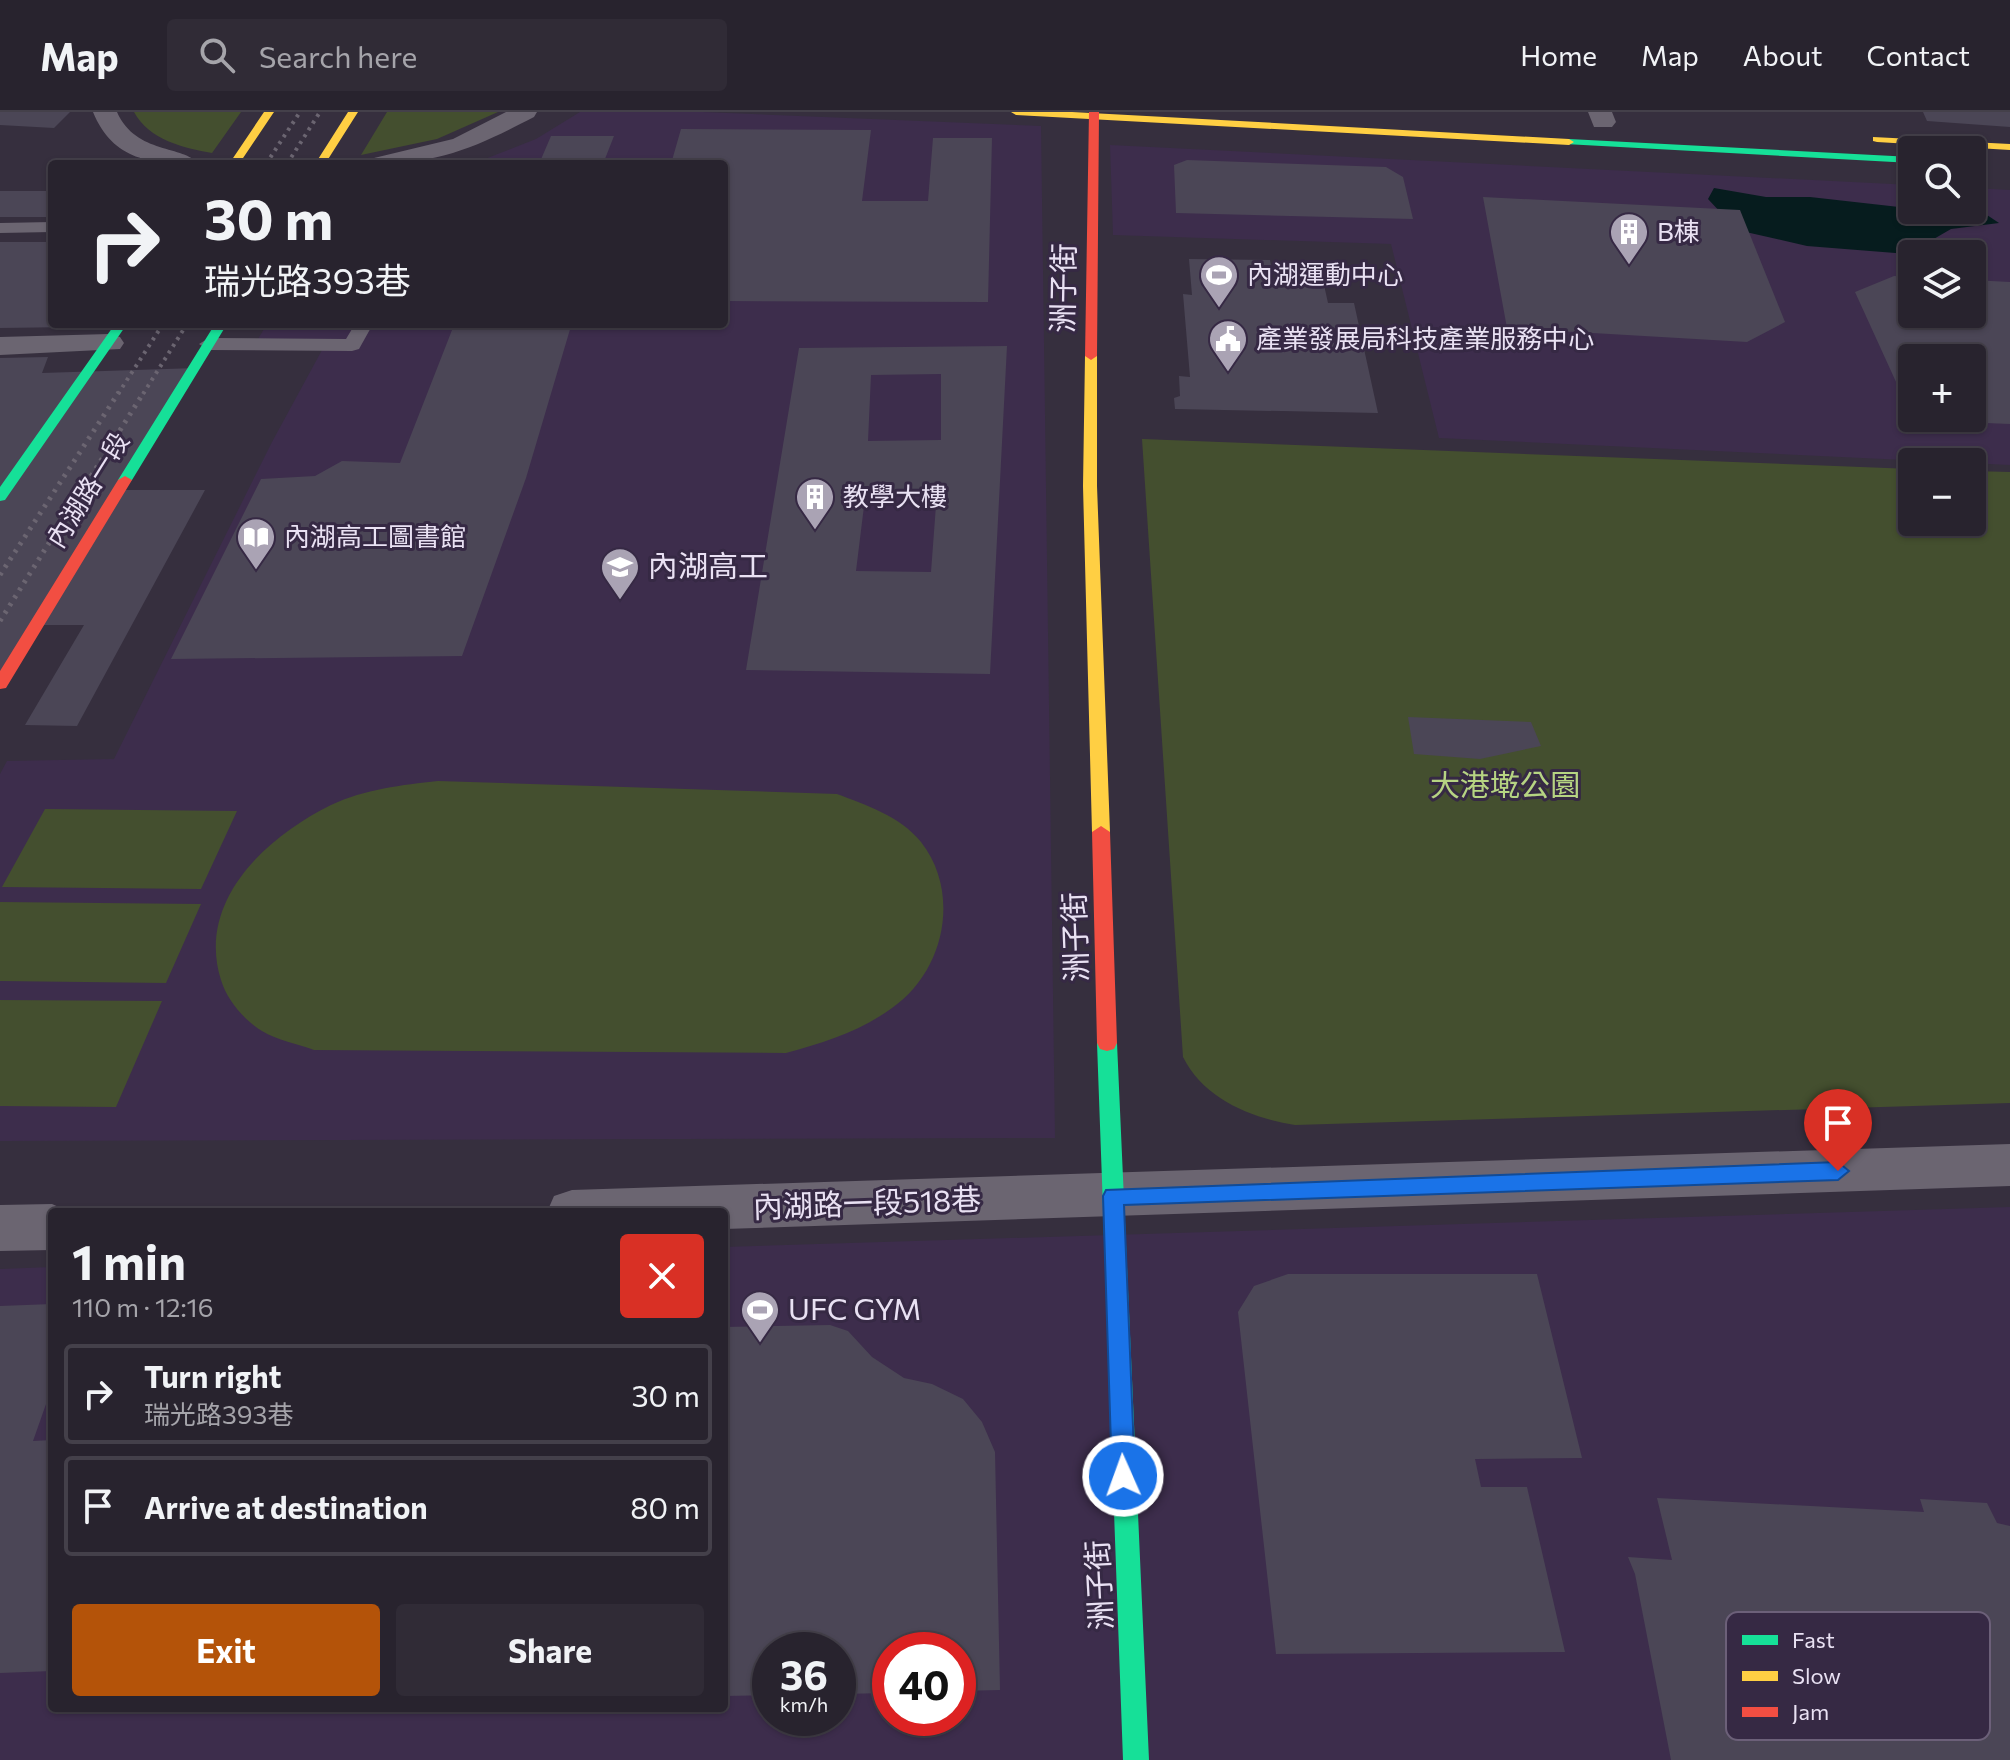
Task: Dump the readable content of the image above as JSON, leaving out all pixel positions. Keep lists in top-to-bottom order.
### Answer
{
  "streets": {
    "street": ["洲子街", "內湖路一段", "內湖路一段518巷"]
  },
  "crossings": [
    ["洲子街", "內湖路一段518巷"]
  ],
  "parks": ["大港墘公園"],
  "places": {
    "building": ["B棟", "教學大樓"],
    "sports": ["內湖運動中心", "UFC GYM"],
    "public building": ["產業發展局科技產業服務中心"],
    "library": ["內湖高工圖書館"],
    "school or university": ["內湖高工"]
  },
  "legend": ["Fast", "Slow", "Jam"],
  "page": {
    "header": "Map",
    "search": "Search here",
    "nav": [
      "Home",
      "Map",
      "About",
      "Contact"
    ],
    "map_buttons": ["+", "−"],
    "turn": ["30 m", "瑞光路393巷"],
    "heading": ["1 min", "110 m · 12:16"],
    "list": [
      {
        "name": "Turn right",
        "note": "瑞光路393巷",
        "value": "30 m"
      },
      {
        "name": "Arrive at destination",
        "value": "80 m"
      }
    ],
    "buttons": ["Exit", "Share"],
    "speed": "36 km/h",
    "limit": "40"
  }
}
